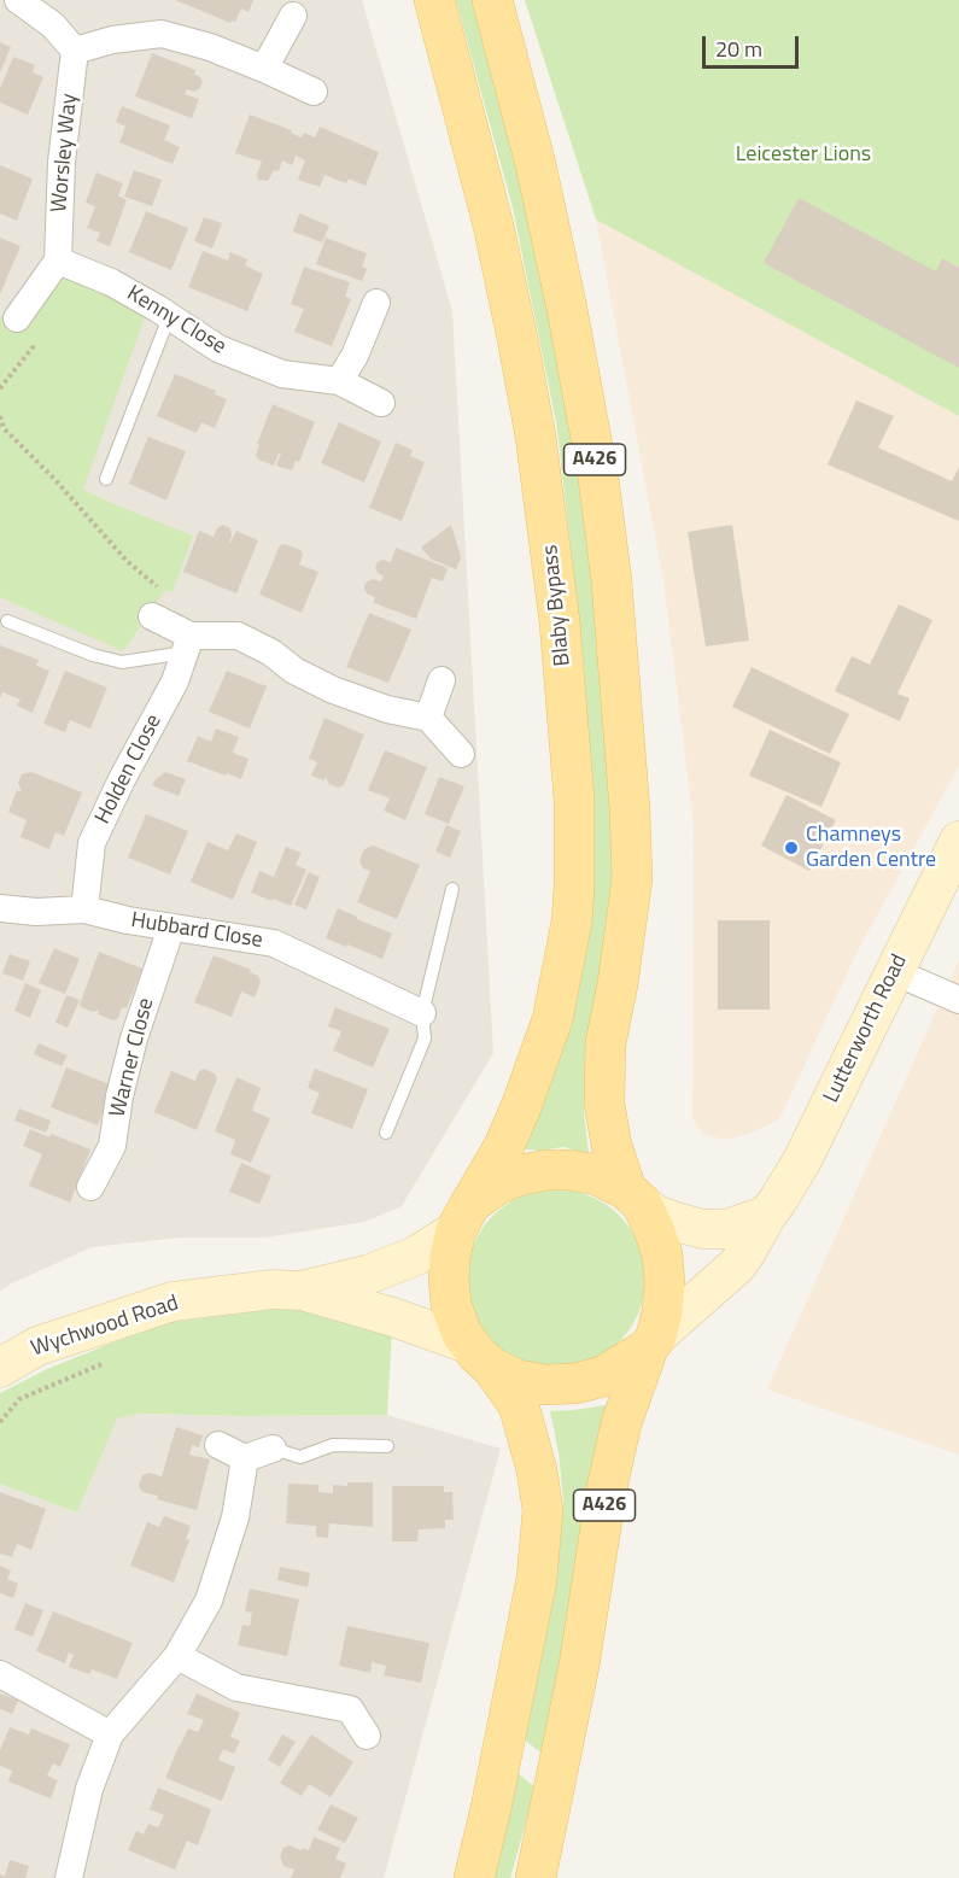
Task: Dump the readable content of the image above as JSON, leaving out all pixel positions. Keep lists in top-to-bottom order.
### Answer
{
  "streets": {
    "main road": ["A426", "Blaby Bypass"],
    "street": [
      "Worsley Way",
      "Kenny Close",
      "Holden Close",
      "Hubbard Close",
      "Lutterworth Road",
      "Warner Close",
      "Wychwood Road"
    ]
  },
  "crossings": [
    ["Worsley Way", "Kenny Close"],
    ["A426", "Blaby Bypass"],
    ["A426", "Lutterworth Road"],
    ["A426", "Wychwood Road"],
    ["Blaby Bypass", "Lutterworth Road"],
    ["Blaby Bypass", "Wychwood Road"],
    ["Holden Close", "Hubbard Close"],
    ["Hubbard Close", "Warner Close"],
    ["Lutterworth Road", "Wychwood Road"]
  ],
  "parks": ["Leicester Lions"],
  "places": ["Chamneys Garden Centre"],
  "scale_bar": "20 m"
}
